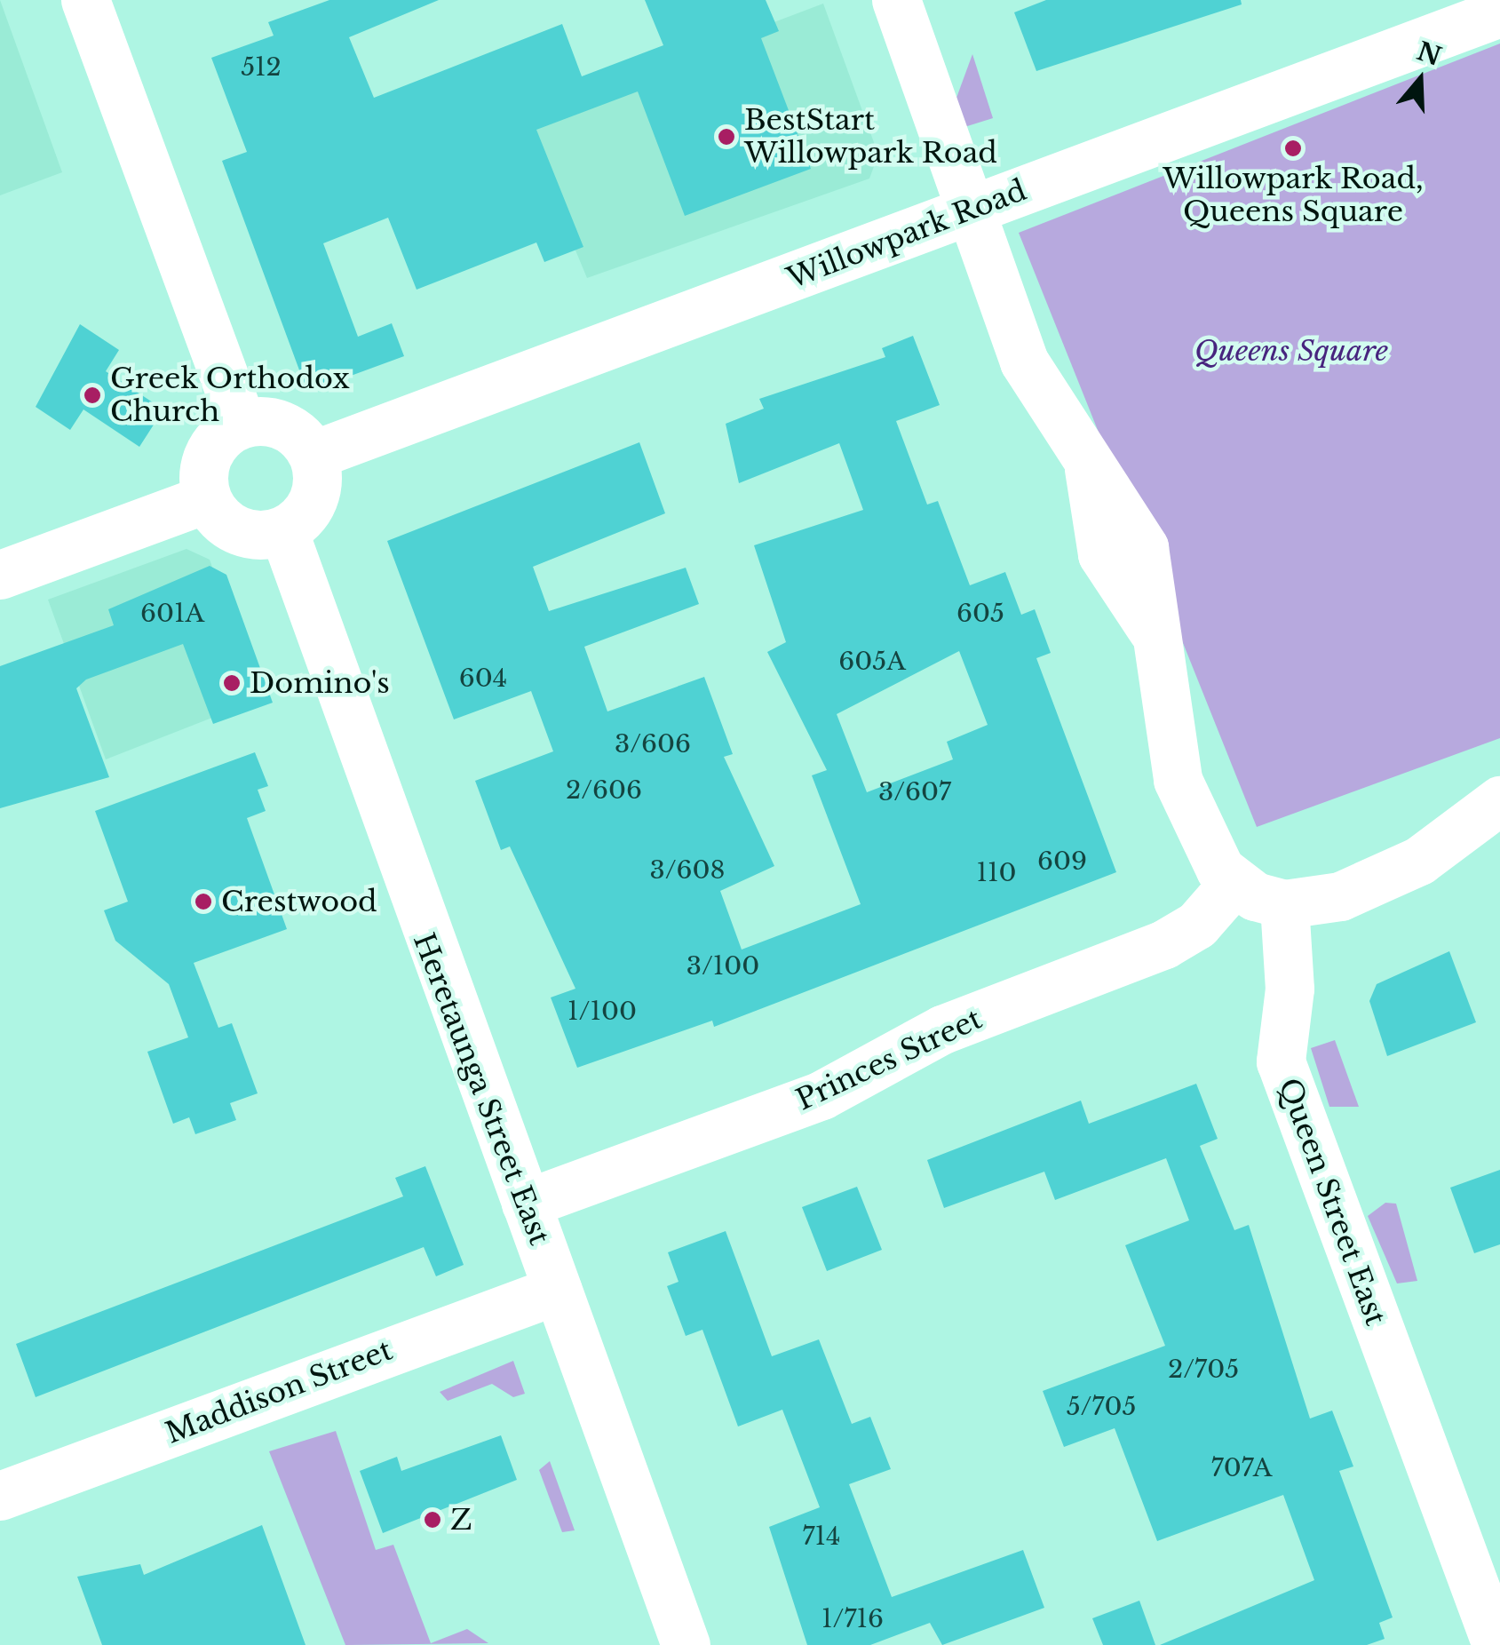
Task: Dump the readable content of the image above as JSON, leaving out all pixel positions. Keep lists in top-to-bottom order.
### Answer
{
  "streets": {
    "main road": [
      "Willowpark Road",
      "Princes Street",
      "Heretaunga Street East",
      "Queen Street East",
      "Maddison Street"
    ]
  },
  "crossings": [
    ["Willowpark Road", "Heretaunga Street East"],
    ["Princes Street", "Heretaunga Street East"],
    ["Heretaunga Street East", "Maddison Street"]
  ],
  "parks": ["Queens Square"],
  "places": [
    "BestStart Willowpark Road",
    "Willowpark Road, Queens Square",
    "Greek Orthodox Church",
    "Domino's",
    "Crestwood",
    "Z"
  ],
  "house_numbers": [
    "512",
    "601A",
    "605",
    "605A",
    "604",
    "3/606",
    "2/606",
    "3/607",
    "609",
    "3/608",
    "110",
    "3/100",
    "1/100",
    "2/705",
    "5/705",
    "707A",
    "714",
    "1/716"
  ],
  "north": "top"
}
